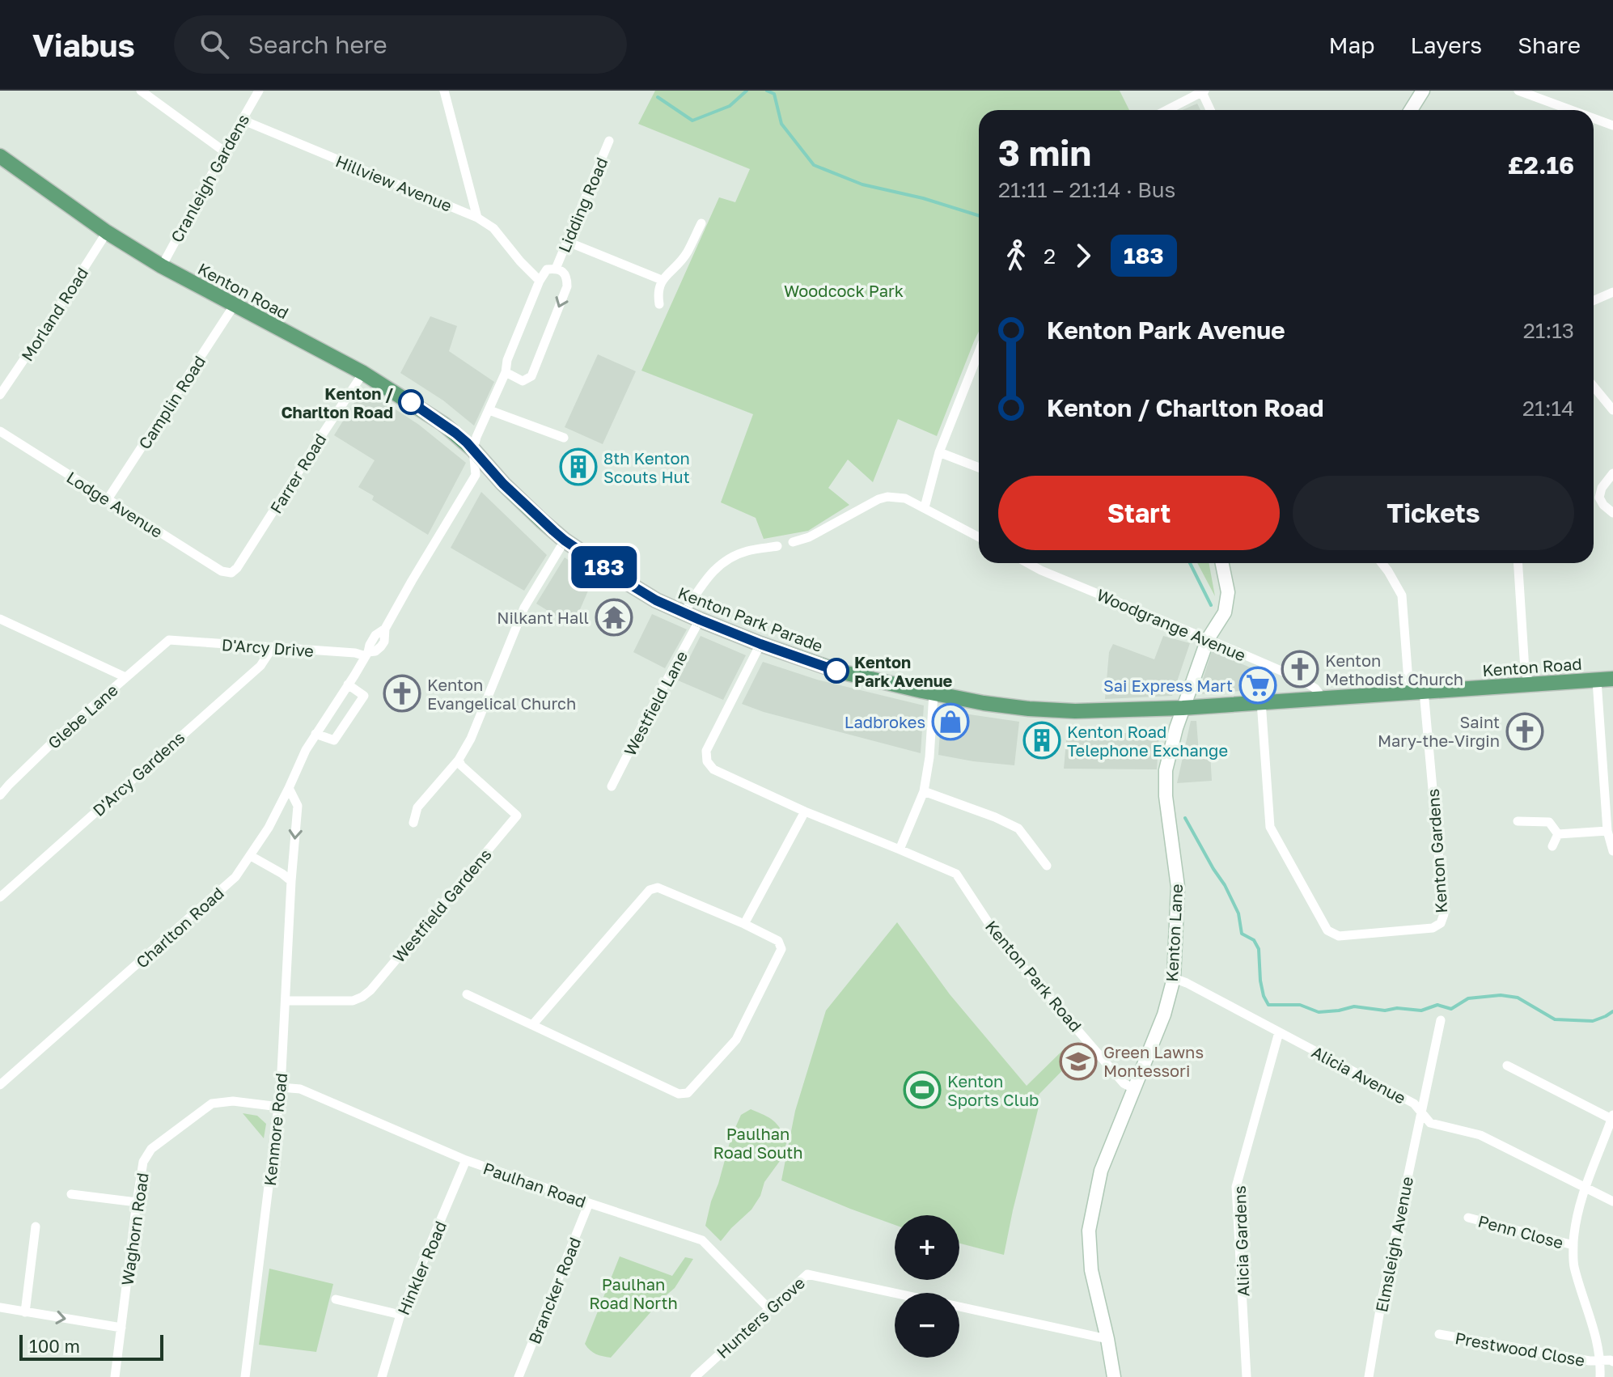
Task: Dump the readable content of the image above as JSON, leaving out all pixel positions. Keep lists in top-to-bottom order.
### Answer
{
  "streets": {
    "main road": ["Kenton Road", "Kenton Park Parade"],
    "street": [
      "Cranleigh Gardens",
      "Hillview Avenue",
      "Lidding Road",
      "Morland Road",
      "Camplin Road",
      "Farrer Road",
      "Lodge Avenue",
      "Woodgrange Avenue",
      "D'Arcy Drive",
      "Westfield Lane",
      "Glebe Lane",
      "D'Arcy Gardens",
      "Kenton Gardens",
      "Westfield Gardens",
      "Charlton Road",
      "Kenton Lane",
      "Kenton Park Road",
      "Alicia Avenue",
      "Kenmore Road",
      "Paulhan Road",
      "Waghorn Road",
      "Penn Close",
      "Alicia Gardens",
      "Elmsleigh Avenue",
      "Hinkler Road",
      "Brancker Road",
      "Hunters Grove",
      "Prestwood Close"
    ]
  },
  "crossings": [
    ["Cranleigh Gardens", "Hillview Avenue"],
    ["Cranleigh Gardens", "Kenton Road"],
    ["Hillview Avenue", "Lidding Road"],
    ["Lidding Road", "Charlton Road"],
    ["Kenton Road", "Morland Road"],
    ["Kenton Road", "Camplin Road"],
    ["Kenton Road", "Farrer Road"],
    ["Kenton Road", "Kenton Park Parade"],
    ["Kenton Road", "Woodgrange Avenue"],
    ["Kenton Road", "Kenton Gardens"],
    ["Kenton Road", "Charlton Road"],
    ["Kenton Road", "Kenton Lane"],
    ["Camplin Road", "Lodge Avenue"],
    ["Farrer Road", "Lodge Avenue"],
    ["Kenton Park Parade", "Westfield Lane"],
    ["Kenton Park Parade", "Charlton Road"],
    ["Kenton Park Parade", "Kenton Lane"],
    ["Woodgrange Avenue", "Kenton Lane"],
    ["D'Arcy Drive", "Glebe Lane"],
    ["D'Arcy Drive", "D'Arcy Gardens"],
    ["D'Arcy Drive", "Charlton Road"],
    ["Westfield Gardens", "Kenmore Road"],
    ["Charlton Road", "Kenmore Road"],
    ["Kenton Lane", "Kenton Park Road"],
    ["Kenton Lane", "Alicia Avenue"],
    ["Kenton Lane", "Hunters Grove"],
    ["Alicia Avenue", "Alicia Gardens"],
    ["Alicia Avenue", "Elmsleigh Avenue"],
    ["Kenmore Road", "Paulhan Road"],
    ["Kenmore Road", "Waghorn Road"],
    ["Paulhan Road", "Hinkler Road"],
    ["Paulhan Road", "Brancker Road"],
    ["Paulhan Road", "Hunters Grove"]
  ],
  "parks": ["Woodcock Park", "Paulhan Road South", "Paulhan Road North"],
  "places": {
    "other": ["Kenton / Charlton Road", "Kenton Park Avenue"],
    "building": ["8th Kenton Scouts Hut", "Kenton Road Telephone Exchange"],
    "temple": ["Nilkant Hall"],
    "church": ["Kenton Methodist Church", "Kenton Evangelical Church", "Saint Mary-the-Virgin"],
    "supermarket": ["Sai Express Mart"],
    "shop": ["Ladbrokes"],
    "school or university": ["Green Lawns Montessori"],
    "sports": ["Kenton Sports Club"]
  },
  "lines": ["bus line 183"],
  "scale_bar": "100 m",
  "page": {
    "header": "Viabus",
    "search": "Search here",
    "nav": ["Map", "Layers", "Share"],
    "on_map": "183",
    "heading": ["3 min", "21:11 – 21:14 · Bus", "£2.16"],
    "legs": ["2", "183"],
    "list": [
      {
        "name": "Kenton Park Avenue",
        "value": "21:13"
      },
      {
        "name": "Kenton / Charlton Road",
        "value": "21:14"
      }
    ],
    "buttons": ["Start", "Tickets"],
    "map_buttons": ["+", "−"],
    "scale": "100 m"
  }
}
